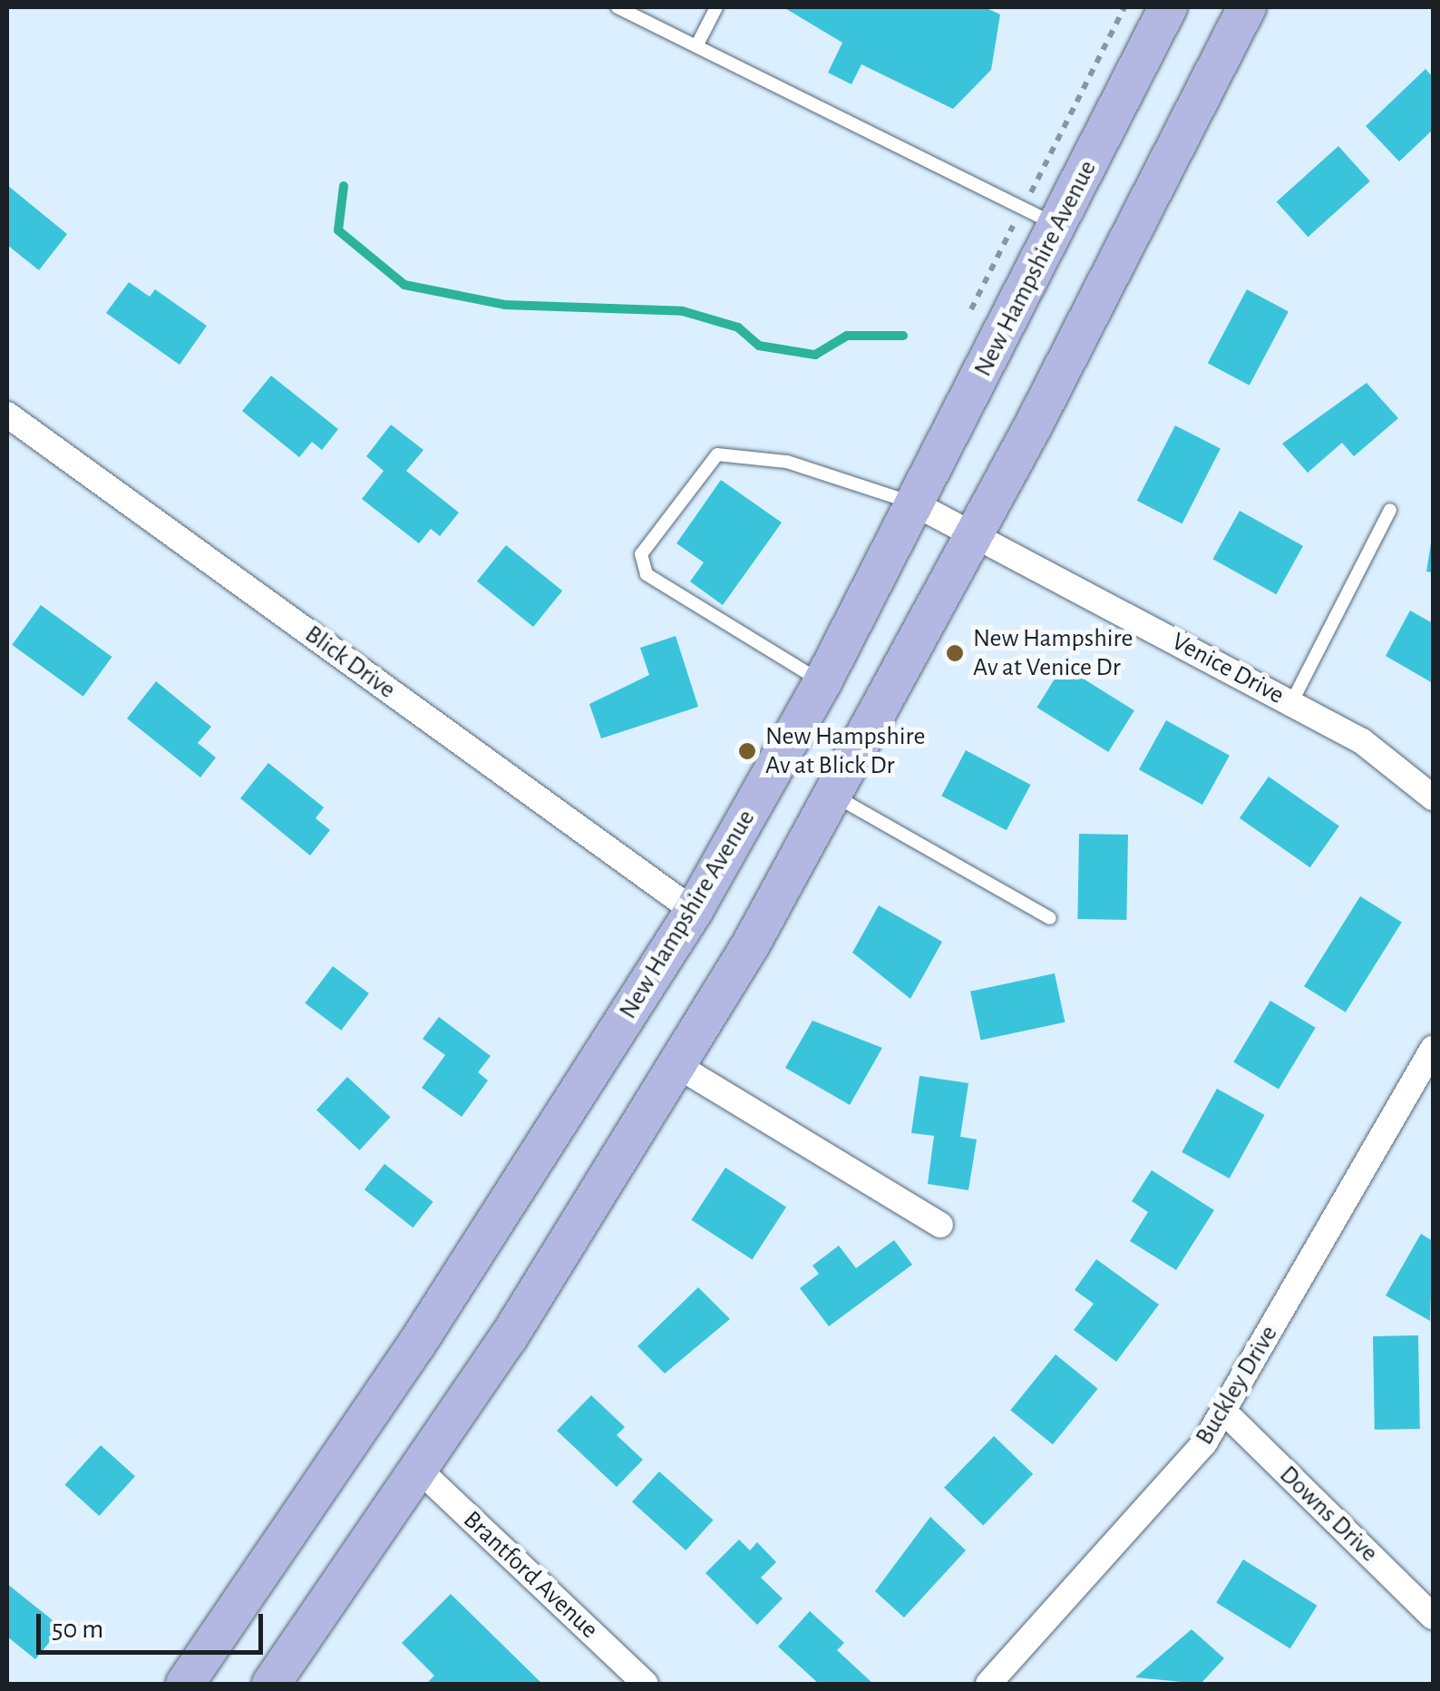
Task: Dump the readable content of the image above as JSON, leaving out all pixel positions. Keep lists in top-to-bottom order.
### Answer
{
  "streets": {
    "main road": ["New Hampshire Avenue"],
    "street": [
      "Blick Drive",
      "Venice Drive",
      "Buckley Drive",
      "Downs Drive",
      "Brantford Avenue"
    ]
  },
  "crossings": [
    ["New Hampshire Avenue", "Blick Drive"],
    ["New Hampshire Avenue", "Venice Drive"],
    ["Buckley Drive", "Downs Drive"]
  ],
  "places": ["New Hampshire Av at Venice Dr", "New Hampshire Av at Blick Dr"],
  "scale_bar": "50 m"
}
